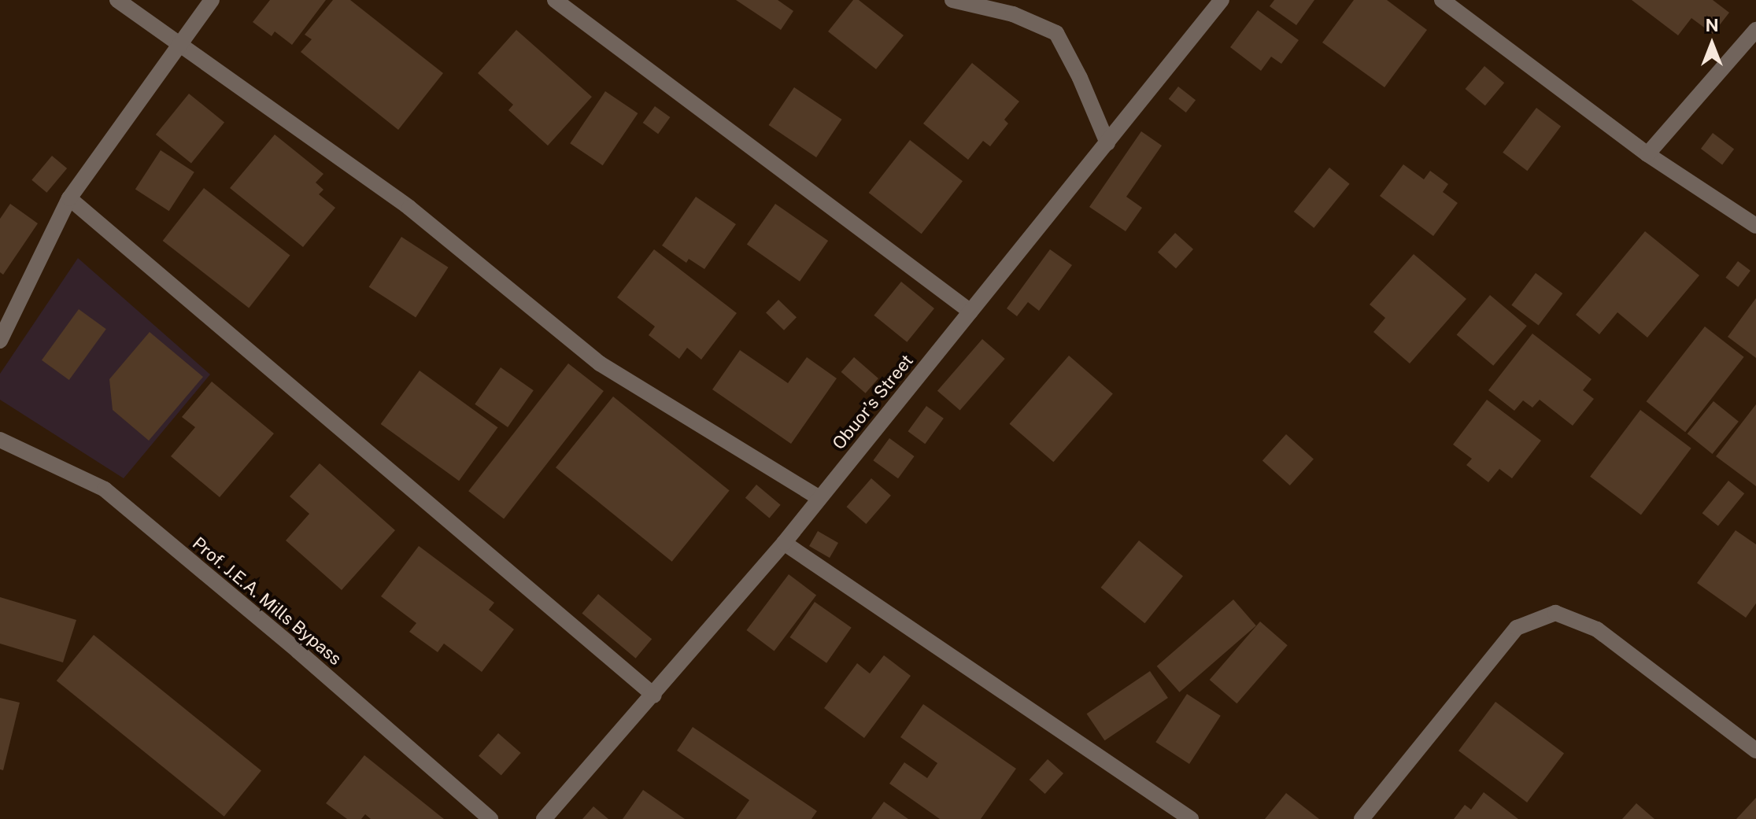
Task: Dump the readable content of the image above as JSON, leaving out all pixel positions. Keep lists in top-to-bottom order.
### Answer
{
  "streets": {
    "street": ["Obuor’s Street", "Prof. J.E.A. Mills Bypass"]
  },
  "north": "top"
}
